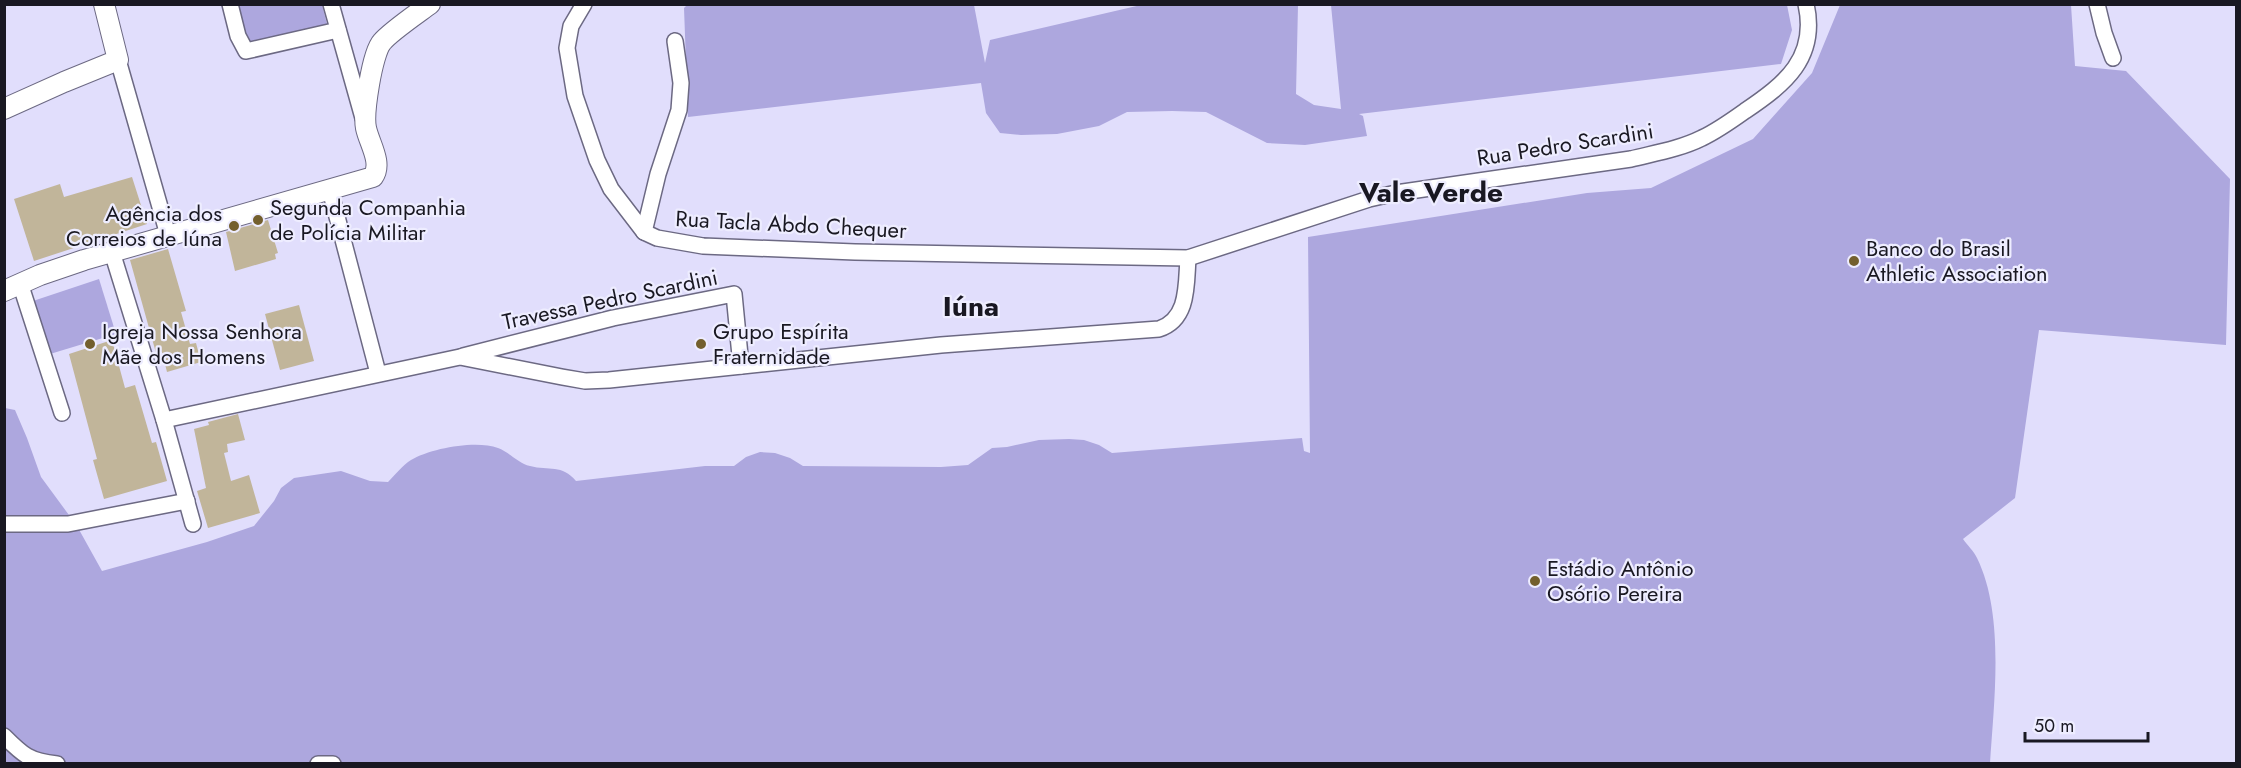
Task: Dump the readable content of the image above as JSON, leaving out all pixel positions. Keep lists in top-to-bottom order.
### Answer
{
  "streets": {
    "street": ["Rua Pedro Scardini", "Rua Tacla Abdo Chequer", "Travessa Pedro Scardini"]
  },
  "crossings": [
    ["Rua Pedro Scardini", "Rua Tacla Abdo Chequer"]
  ],
  "districts": ["Vale Verde", "Iúna"],
  "places": [
    "Segunda Companhia de Polícia Militar",
    "Agência dos Correios de Iúna",
    "Banco do Brasil Athletic Association",
    "Igreja Nossa Senhora Mãe dos Homens",
    "Grupo Espírita Fraternidade",
    "Estádio Antônio Osório Pereira"
  ],
  "scale_bar": "50 m"
}
